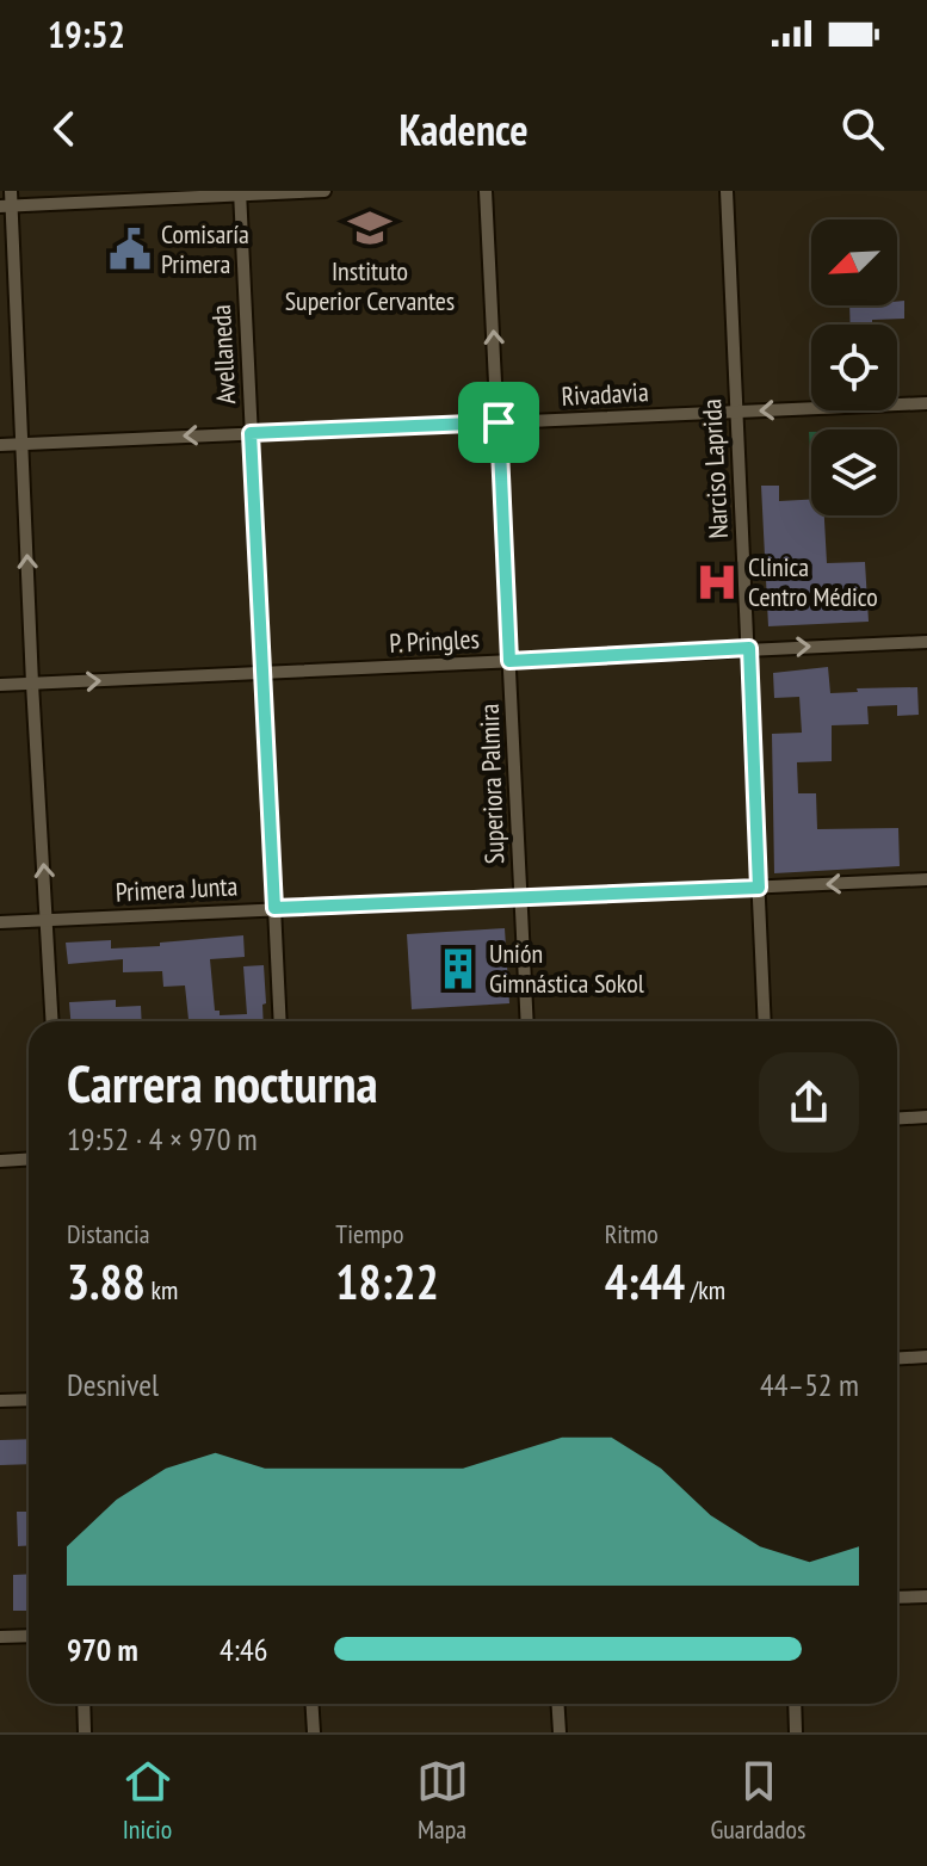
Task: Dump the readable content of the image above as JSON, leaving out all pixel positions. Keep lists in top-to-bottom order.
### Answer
{
  "streets": {
    "street": [
      "Avellaneda",
      "Rivadavia",
      "Narciso Laprida",
      "P. Pringles",
      "Superiora Palmira",
      "Primera Junta"
    ]
  },
  "crossings": [
    ["Avellaneda", "Rivadavia"],
    ["Avellaneda", "P. Pringles"],
    ["Avellaneda", "Primera Junta"],
    ["Rivadavia", "Narciso Laprida"],
    ["Rivadavia", "Superiora Palmira"],
    ["Narciso Laprida", "P. Pringles"],
    ["Narciso Laprida", "Primera Junta"],
    ["P. Pringles", "Superiora Palmira"],
    ["Superiora Palmira", "Primera Junta"]
  ],
  "one_way": ["Rivadavia", "P. Pringles"],
  "places": {
    "school or university": ["Instituto Superior Cervantes"],
    "public building": ["Comisaría Primera"],
    "hospital": ["Clinica Centro Médico"],
    "building": ["Unión Gimnástica Sokol"]
  },
  "north": "bottom left",
  "page": {
    "status": "19:52",
    "header": "Kadence",
    "heading": ["Carrera nocturna", "19:52 · 4 × 970 m"],
    "stats": [
      ["Distancia", "3.88 km"],
      ["Tiempo", "18:22"],
      ["Ritmo", "4:44 /km"]
    ],
    "chart": ["Desnivel", "44–52 m"],
    "list": [
      {
        "name": "970 m",
        "note": "4:46"
      }
    ],
    "tabs": ["Inicio", "Mapa", "Guardados"]
  }
}
